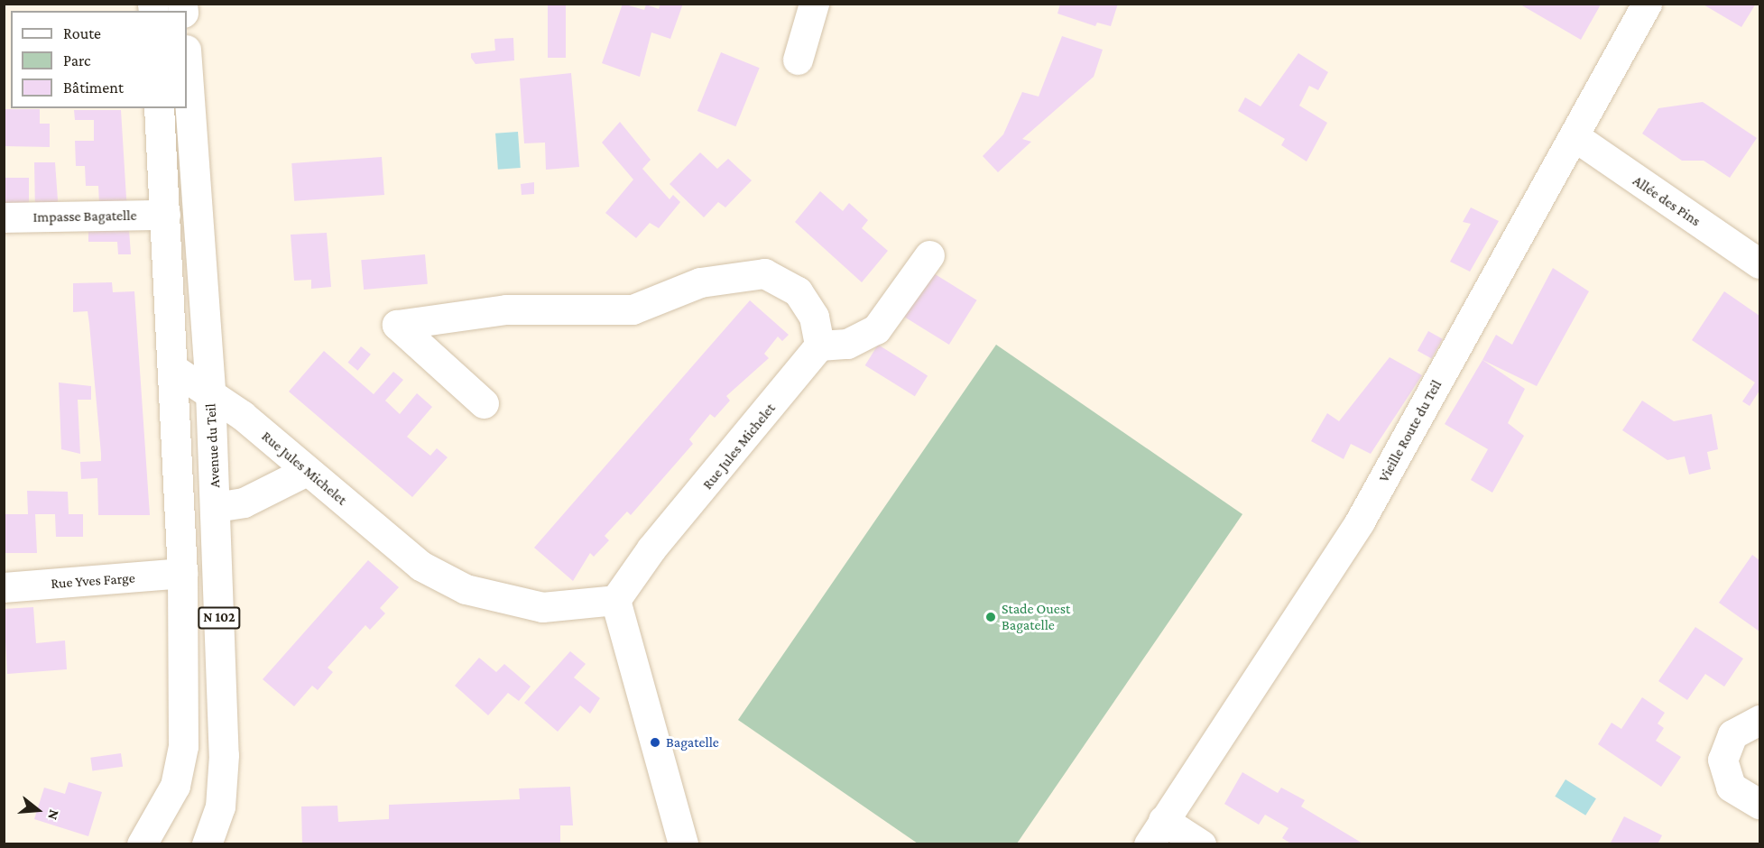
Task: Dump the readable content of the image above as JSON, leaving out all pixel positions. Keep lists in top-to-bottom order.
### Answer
{
  "streets": {
    "street": [
      "Allée des Pins",
      "Impasse Bagatelle",
      "Vieille Route du Teil",
      "Avenue du Teil",
      "Rue Jules Michelet",
      "Rue Yves Farge",
      "N 102"
    ]
  },
  "crossings": [
    ["Allée des Pins", "Vieille Route du Teil"],
    ["Impasse Bagatelle", "N 102"],
    ["Avenue du Teil", "Rue Jules Michelet"],
    ["Rue Jules Michelet", "N 102"],
    ["Rue Yves Farge", "N 102"]
  ],
  "places": ["Stade Ouest Bagatelle", "Bagatelle"],
  "legend": ["Route", "Parc", "Bâtiment"],
  "north": "right"
}
